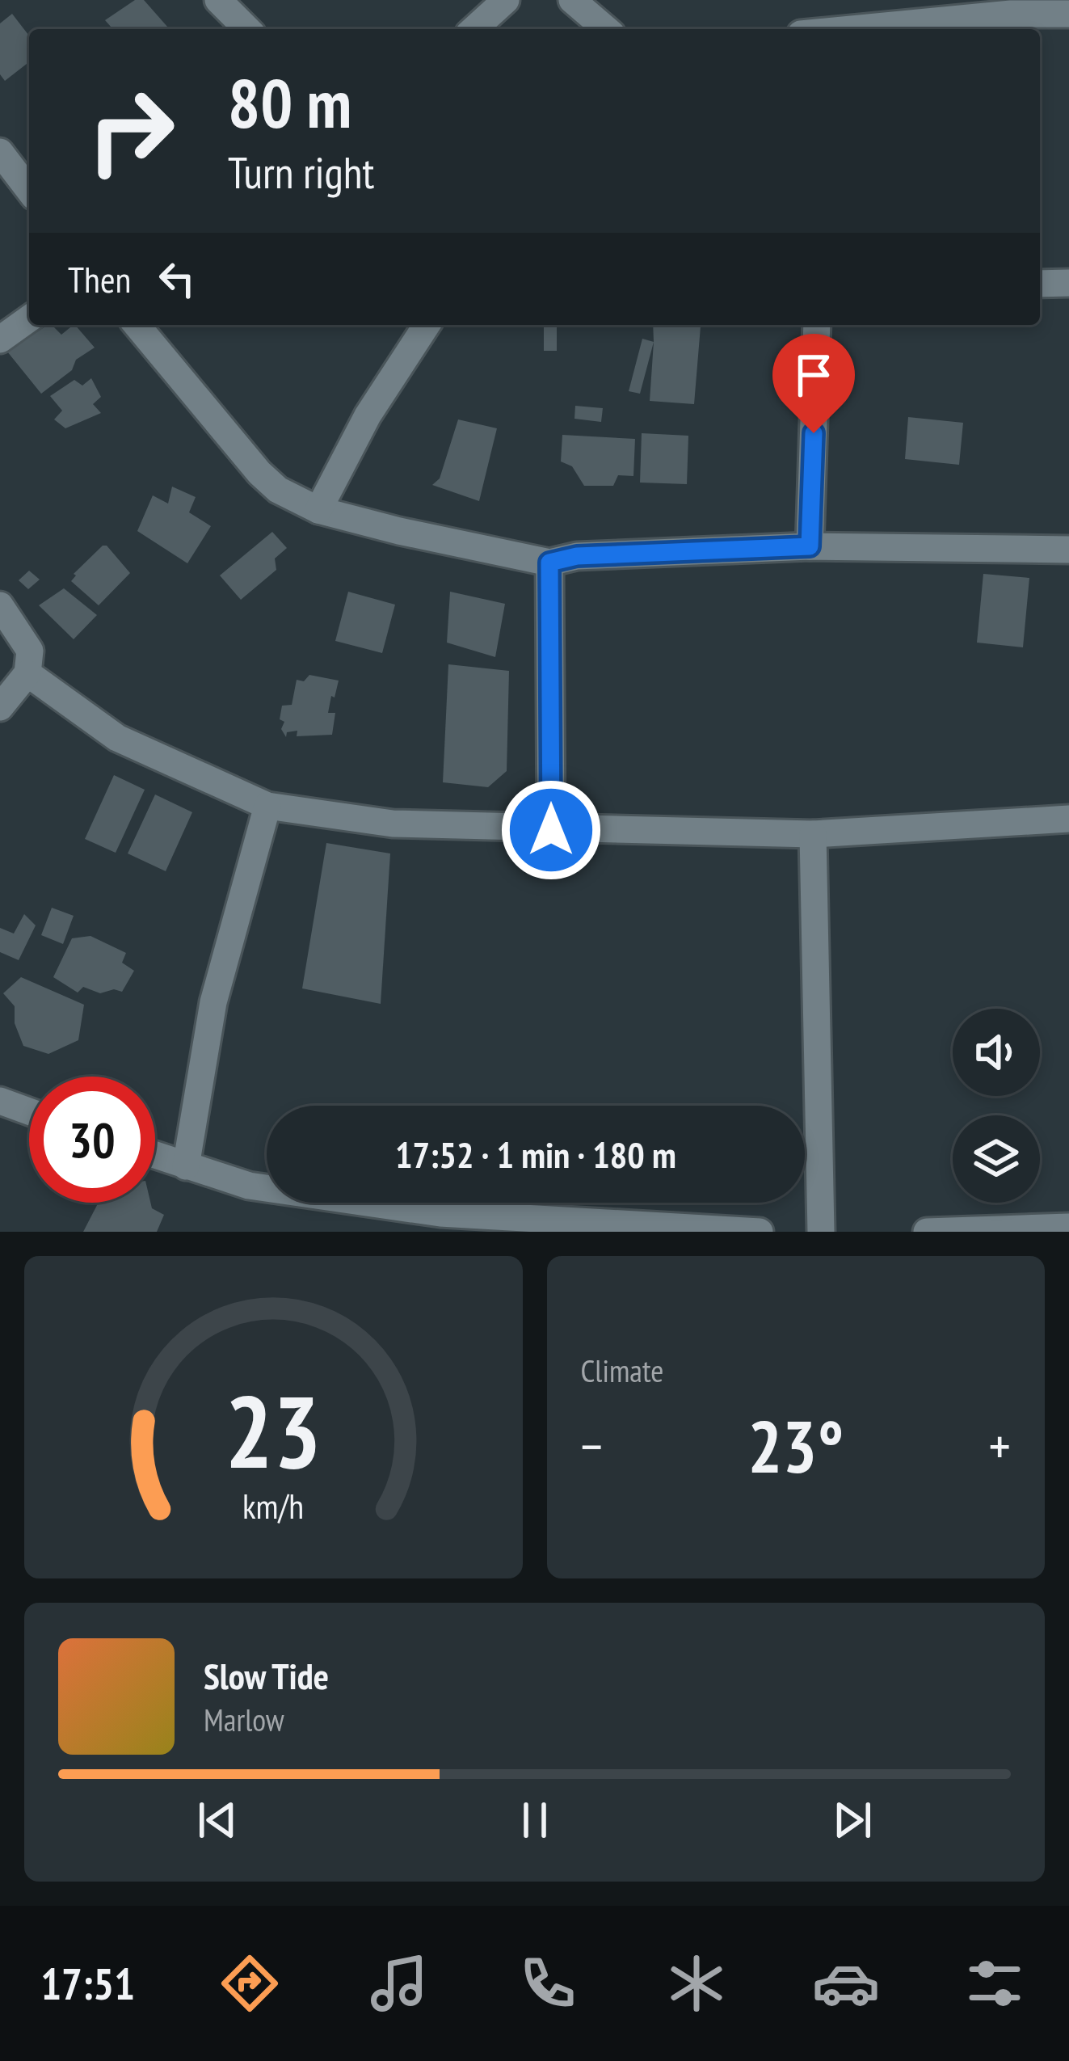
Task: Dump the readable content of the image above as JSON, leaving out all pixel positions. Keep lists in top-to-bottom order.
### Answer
{
  "page": {
    "turn": ["80 m", "Turn right"],
    "then": "Then",
    "limit": "30",
    "trip": "17:52 · 1 min · 180 m",
    "tile": "Climate",
    "heat": ["−", "23°", "+"],
    "song": ["Slow Tide", "Marlow"],
    "tabs": "17:51",
    "gauge": ["23", "km/h"]
  }
}
